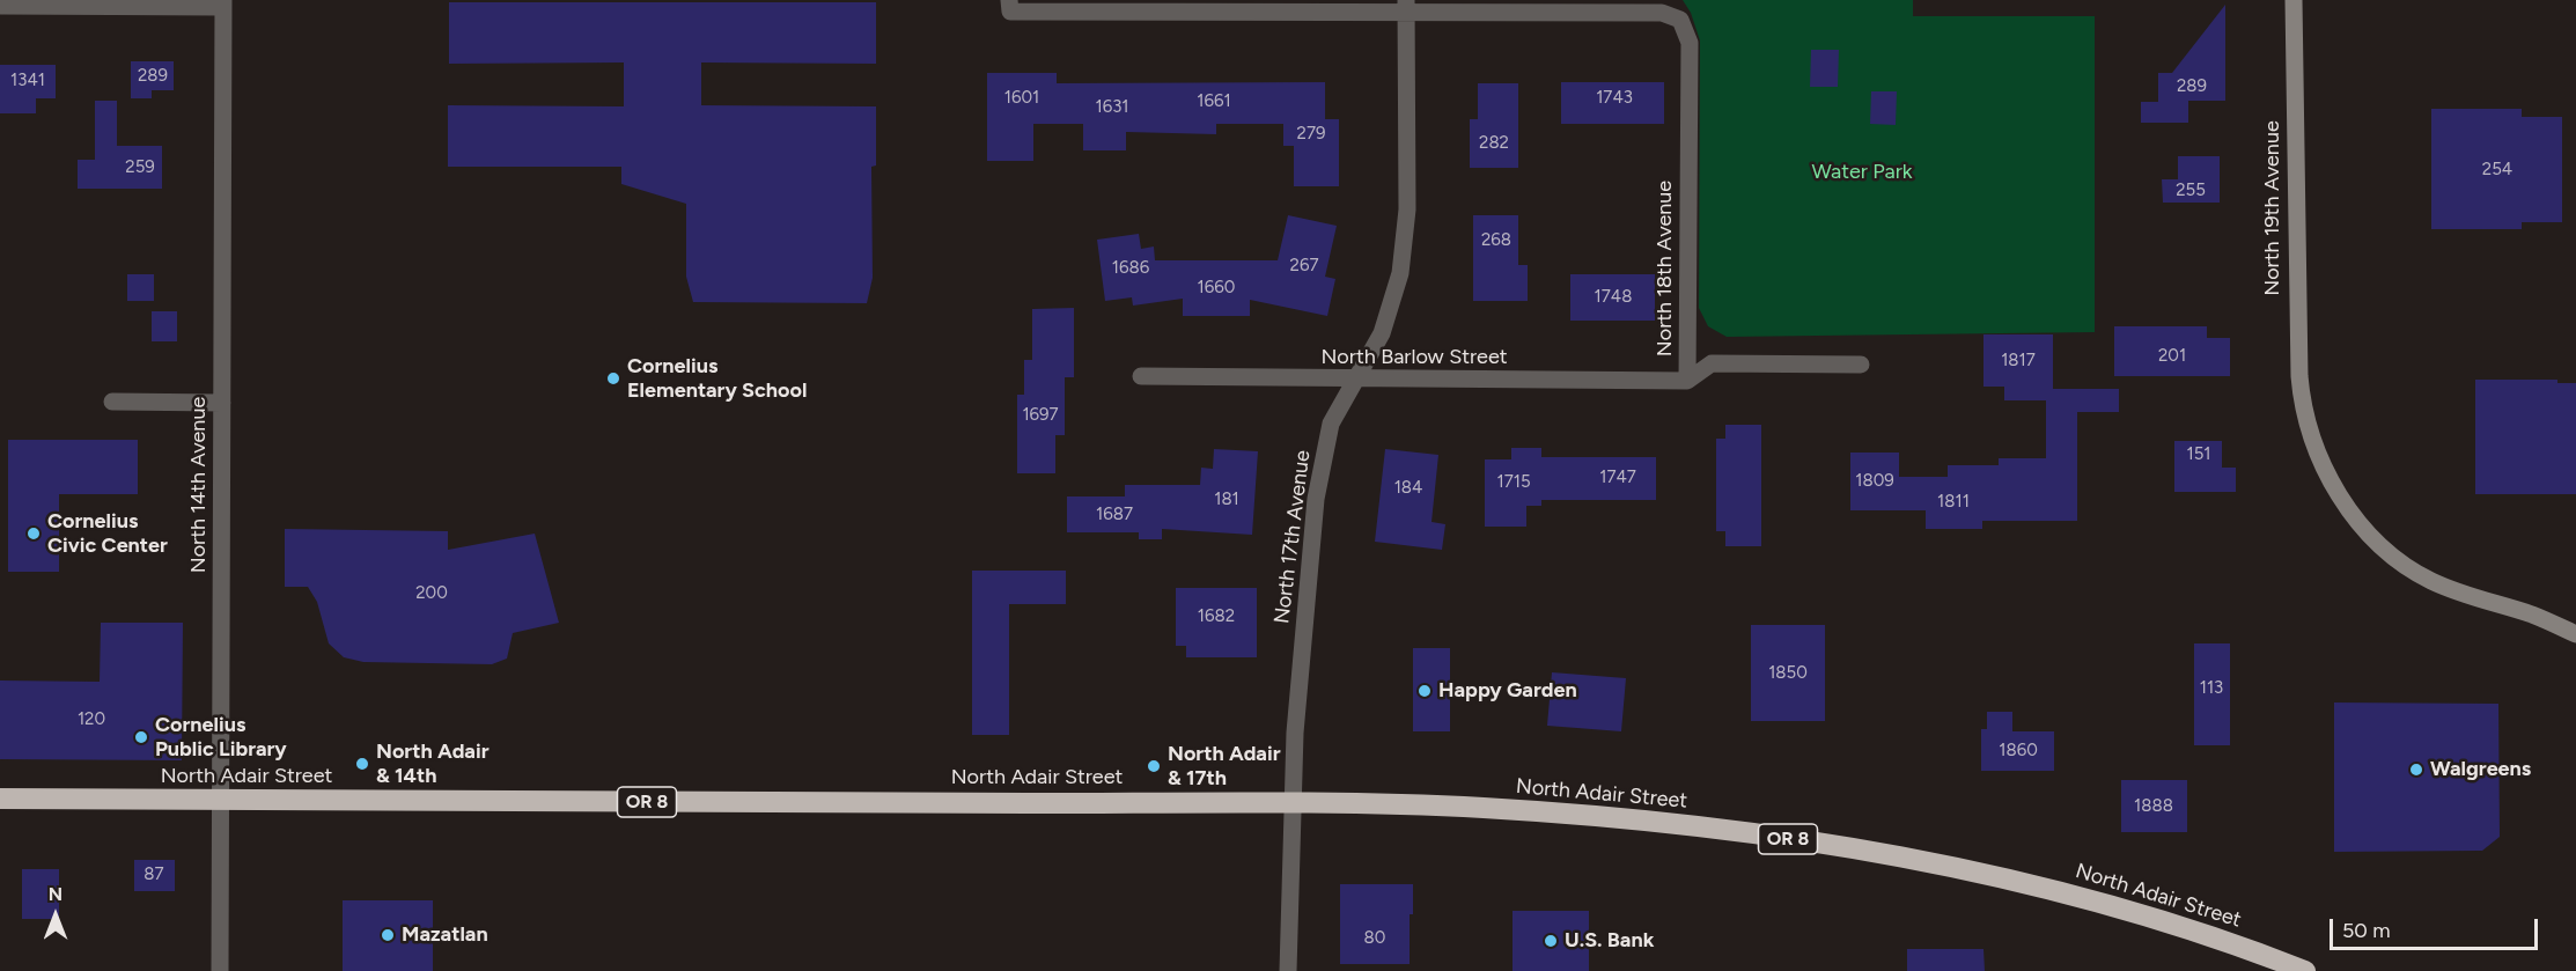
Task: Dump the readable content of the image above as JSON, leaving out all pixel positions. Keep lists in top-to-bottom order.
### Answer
{
  "streets": {
    "highway": ["North Adair Street", "OR 8"],
    "main road": ["North 19th Avenue"],
    "street": [
      "North 18th Avenue",
      "North Barlow Street",
      "North 14th Avenue",
      "North 17th Avenue"
    ]
  },
  "crossings": [
    ["North 18th Avenue", "North Barlow Street"],
    ["North 18th Avenue", "North 17th Avenue"],
    ["North Barlow Street", "North 17th Avenue"],
    ["North 14th Avenue", "North Adair Street"],
    ["North 17th Avenue", "North Adair Street"]
  ],
  "parks": ["Water Park"],
  "places": [
    "Cornelius Elementary School",
    "Cornelius Civic Center",
    "Happy Garden",
    "Cornelius Public Library",
    "North Adair & 14th",
    "North Adair & 17th",
    "Walgreens",
    "Mazatlan",
    "U.S. Bank"
  ],
  "house_numbers": [
    "289",
    "1341",
    "289",
    "1601",
    "1743",
    "1661",
    "1631",
    "279",
    "282",
    "259",
    "254",
    "255",
    "268",
    "267",
    "1686",
    "1660",
    "1748",
    "201",
    "1817",
    "1697",
    "151",
    "1747",
    "1809",
    "1715",
    "184",
    "181",
    "1811",
    "1687",
    "200",
    "1682",
    "1850",
    "113",
    "120",
    "1860",
    "1888",
    "87",
    "80"
  ],
  "scale_bar": "50 m",
  "north": "top"
}
